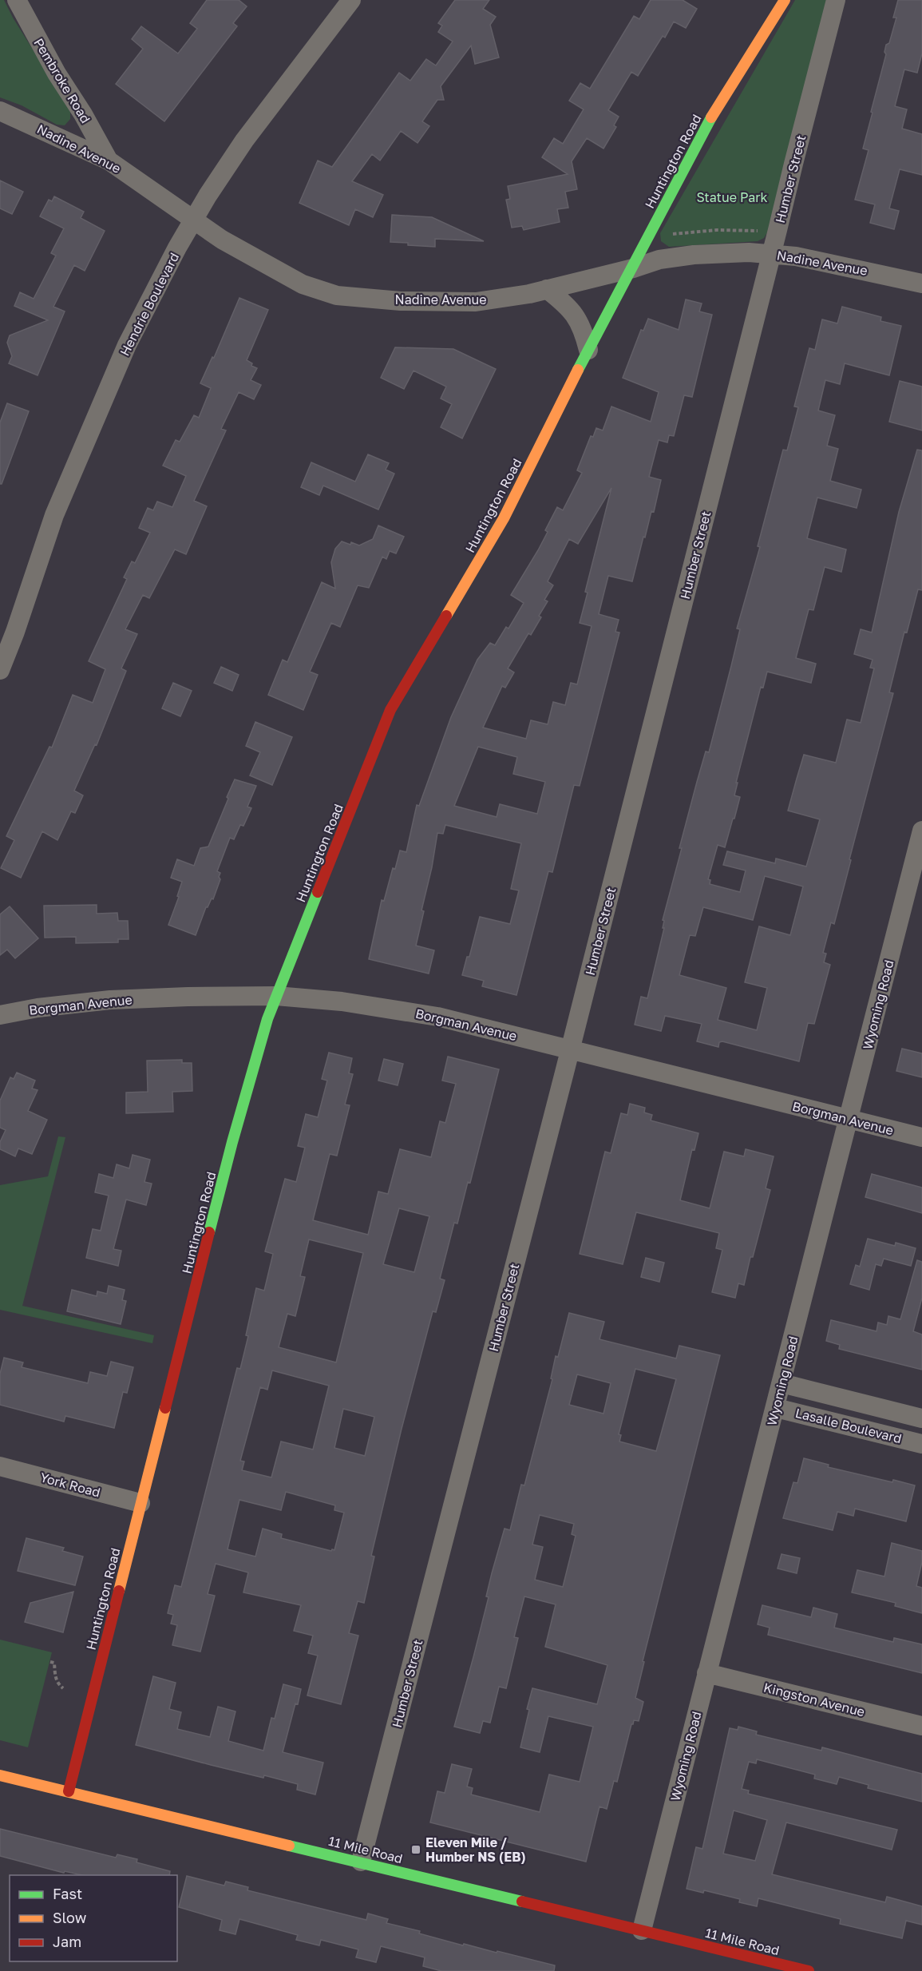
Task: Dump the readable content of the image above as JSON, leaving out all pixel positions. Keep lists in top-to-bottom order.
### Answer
{
  "streets": {
    "street": [
      "Pembroke Road",
      "Nadine Avenue",
      "Huntington Road",
      "Humber Street",
      "Hendrie Boulevard",
      "Borgman Avenue",
      "Wyoming Road",
      "Lasalle Boulevard",
      "York Road",
      "Kingston Avenue",
      "11 Mile Road"
    ]
  },
  "crossings": [
    ["Pembroke Road", "Nadine Avenue"],
    ["Nadine Avenue", "Huntington Road"],
    ["Nadine Avenue", "Humber Street"],
    ["Nadine Avenue", "Hendrie Boulevard"],
    ["Huntington Road", "Borgman Avenue"],
    ["Huntington Road", "York Road"],
    ["Huntington Road", "11 Mile Road"],
    ["Humber Street", "Borgman Avenue"],
    ["Humber Street", "11 Mile Road"],
    ["Borgman Avenue", "Wyoming Road"],
    ["Wyoming Road", "Lasalle Boulevard"],
    ["Wyoming Road", "Kingston Avenue"],
    ["Wyoming Road", "11 Mile Road"]
  ],
  "parks": ["Statue Park"],
  "places": {
    "transit": ["Eleven Mile / Humber NS (EB)"]
  },
  "legend": ["Fast", "Slow", "Jam"]
}
